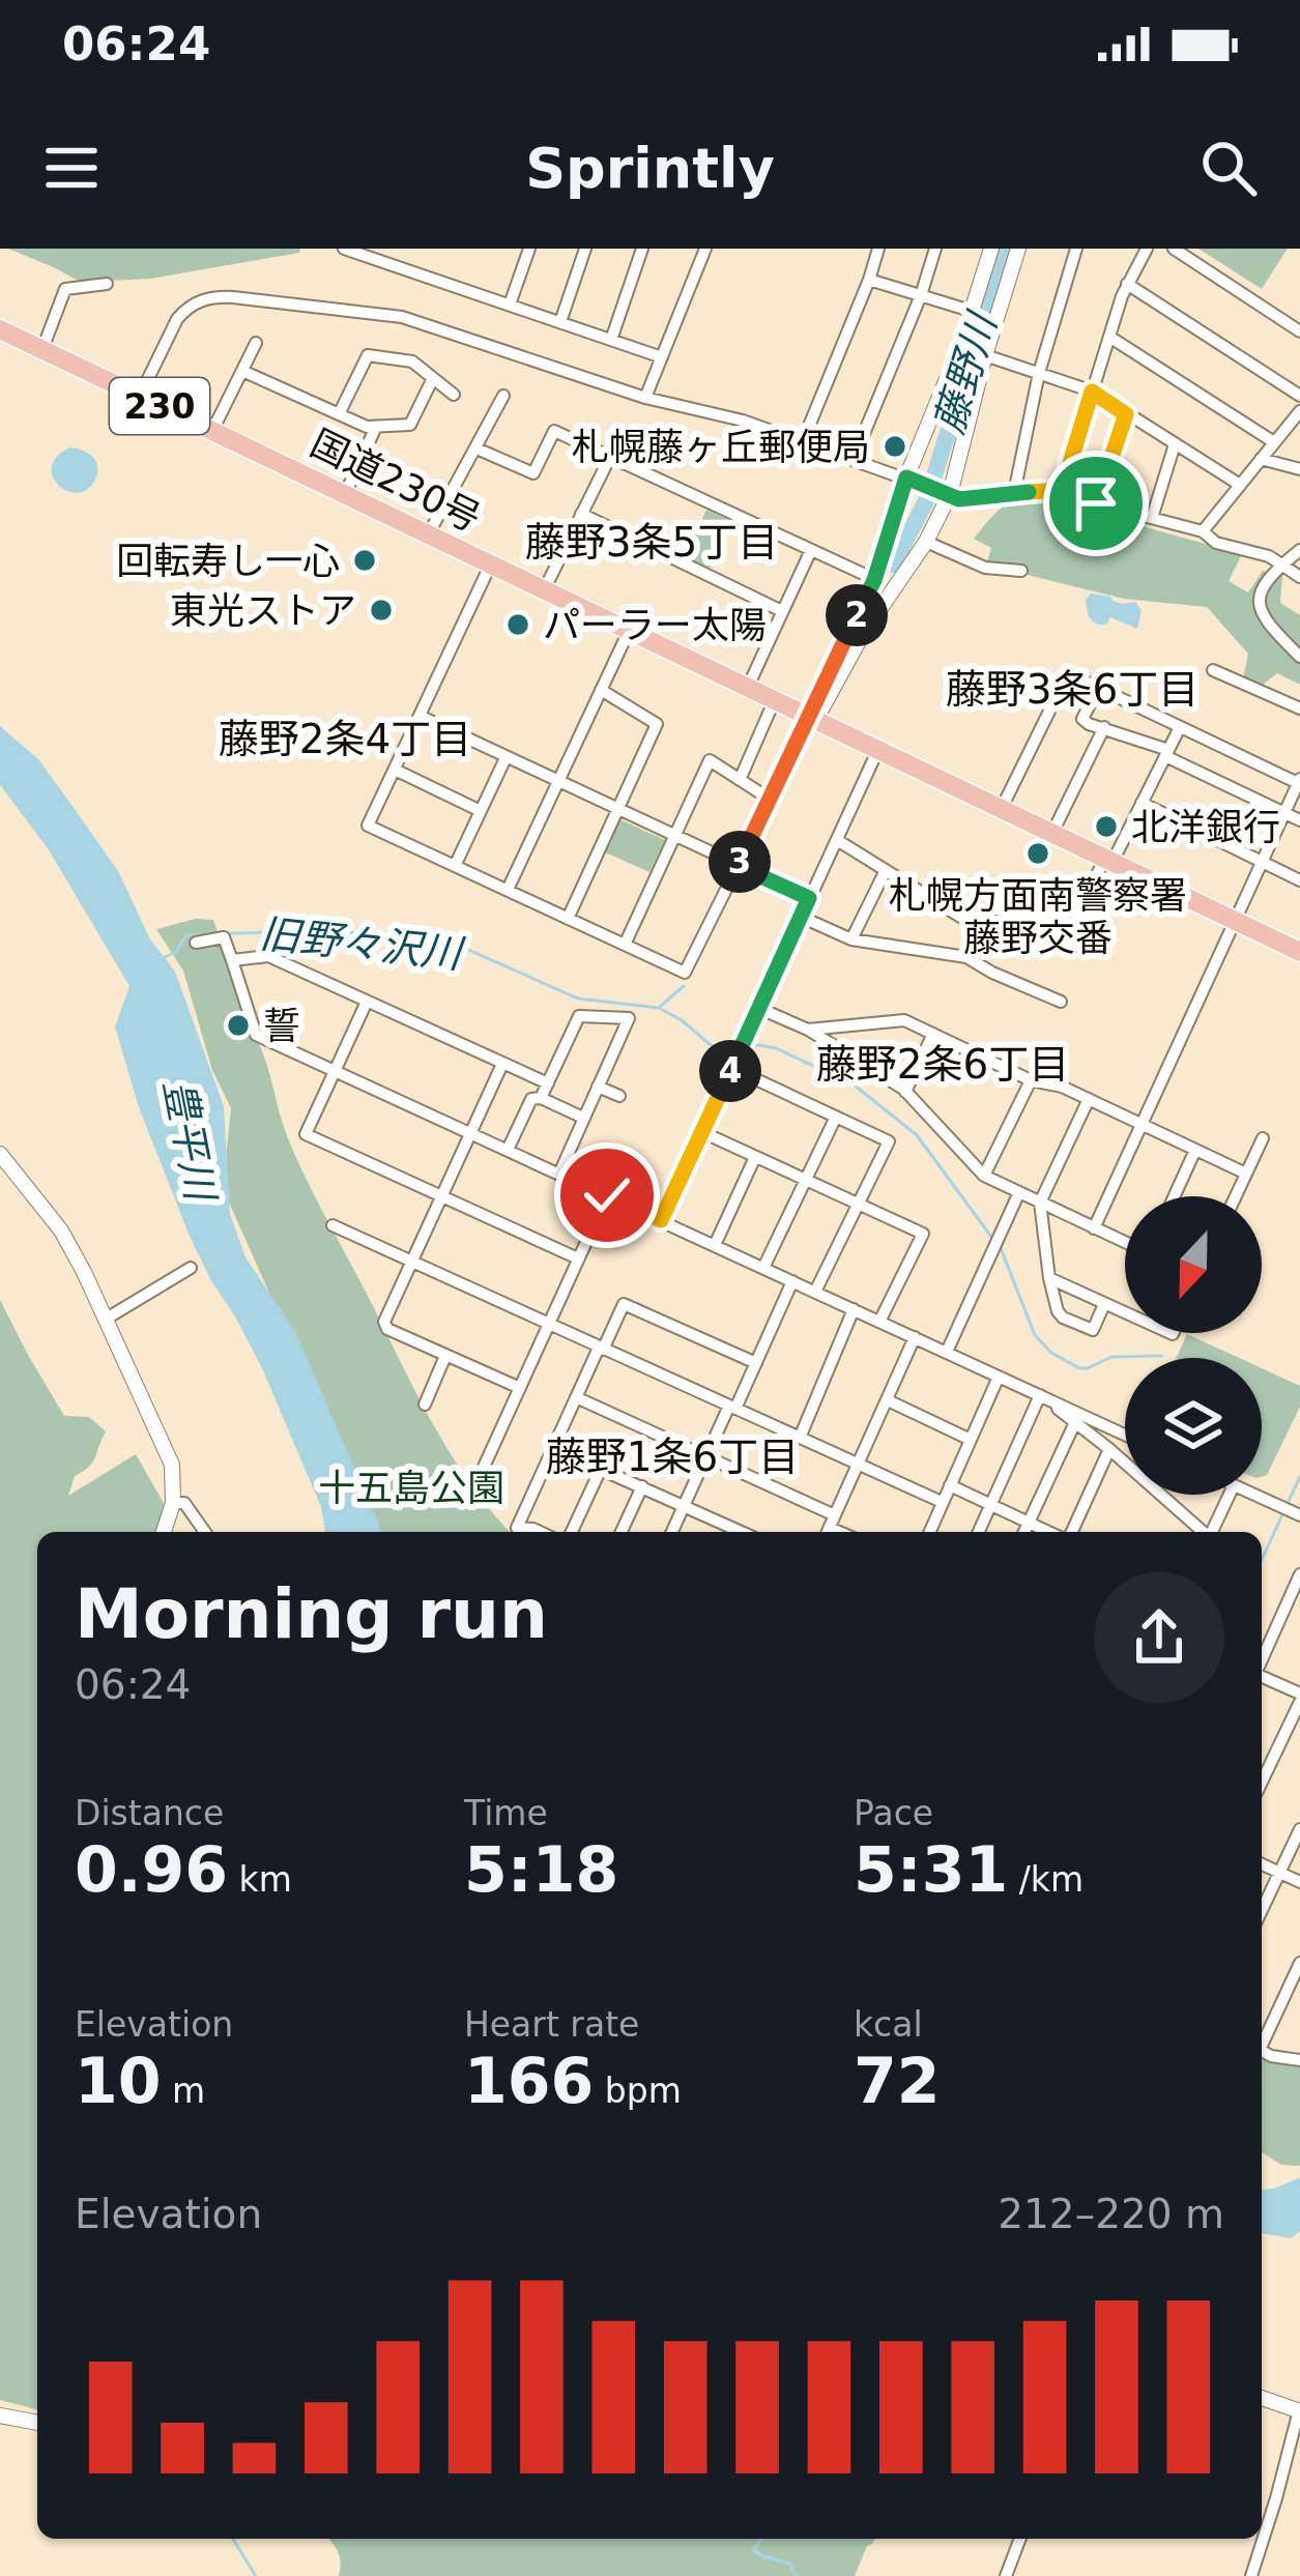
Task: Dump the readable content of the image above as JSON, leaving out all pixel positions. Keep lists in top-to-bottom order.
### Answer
{
  "streets": {
    "highway": ["230", "国道230号"]
  },
  "districts": [
    "藤野3条5丁目",
    "藤野3条6丁目",
    "藤野2条4丁目",
    "藤野2条6丁目",
    "藤野1条6丁目"
  ],
  "water": ["藤野川", "旧野々沢川", "豊平川"],
  "parks": ["十五島公園"],
  "places": [
    "札幌藤ヶ丘郵便局",
    "回転寿し一心",
    "東光ストア",
    "パーラー太陽",
    "北洋銀行",
    "札幌方面南警察署 藤野交番",
    "誓"
  ],
  "north": "bottom",
  "page": {
    "status": "06:24",
    "header": "Sprintly",
    "pins": ["2", "3", "4"],
    "heading": ["Morning run", "06:24"],
    "stats": [
      ["Distance", "0.96 km"],
      ["Time", "5:18"],
      ["Pace", "5:31 /km"],
      ["Elevation", "10 m"],
      ["Heart rate", "166 bpm"],
      ["kcal", "72"]
    ],
    "chart": ["Elevation", "212–220 m"]
  }
}
